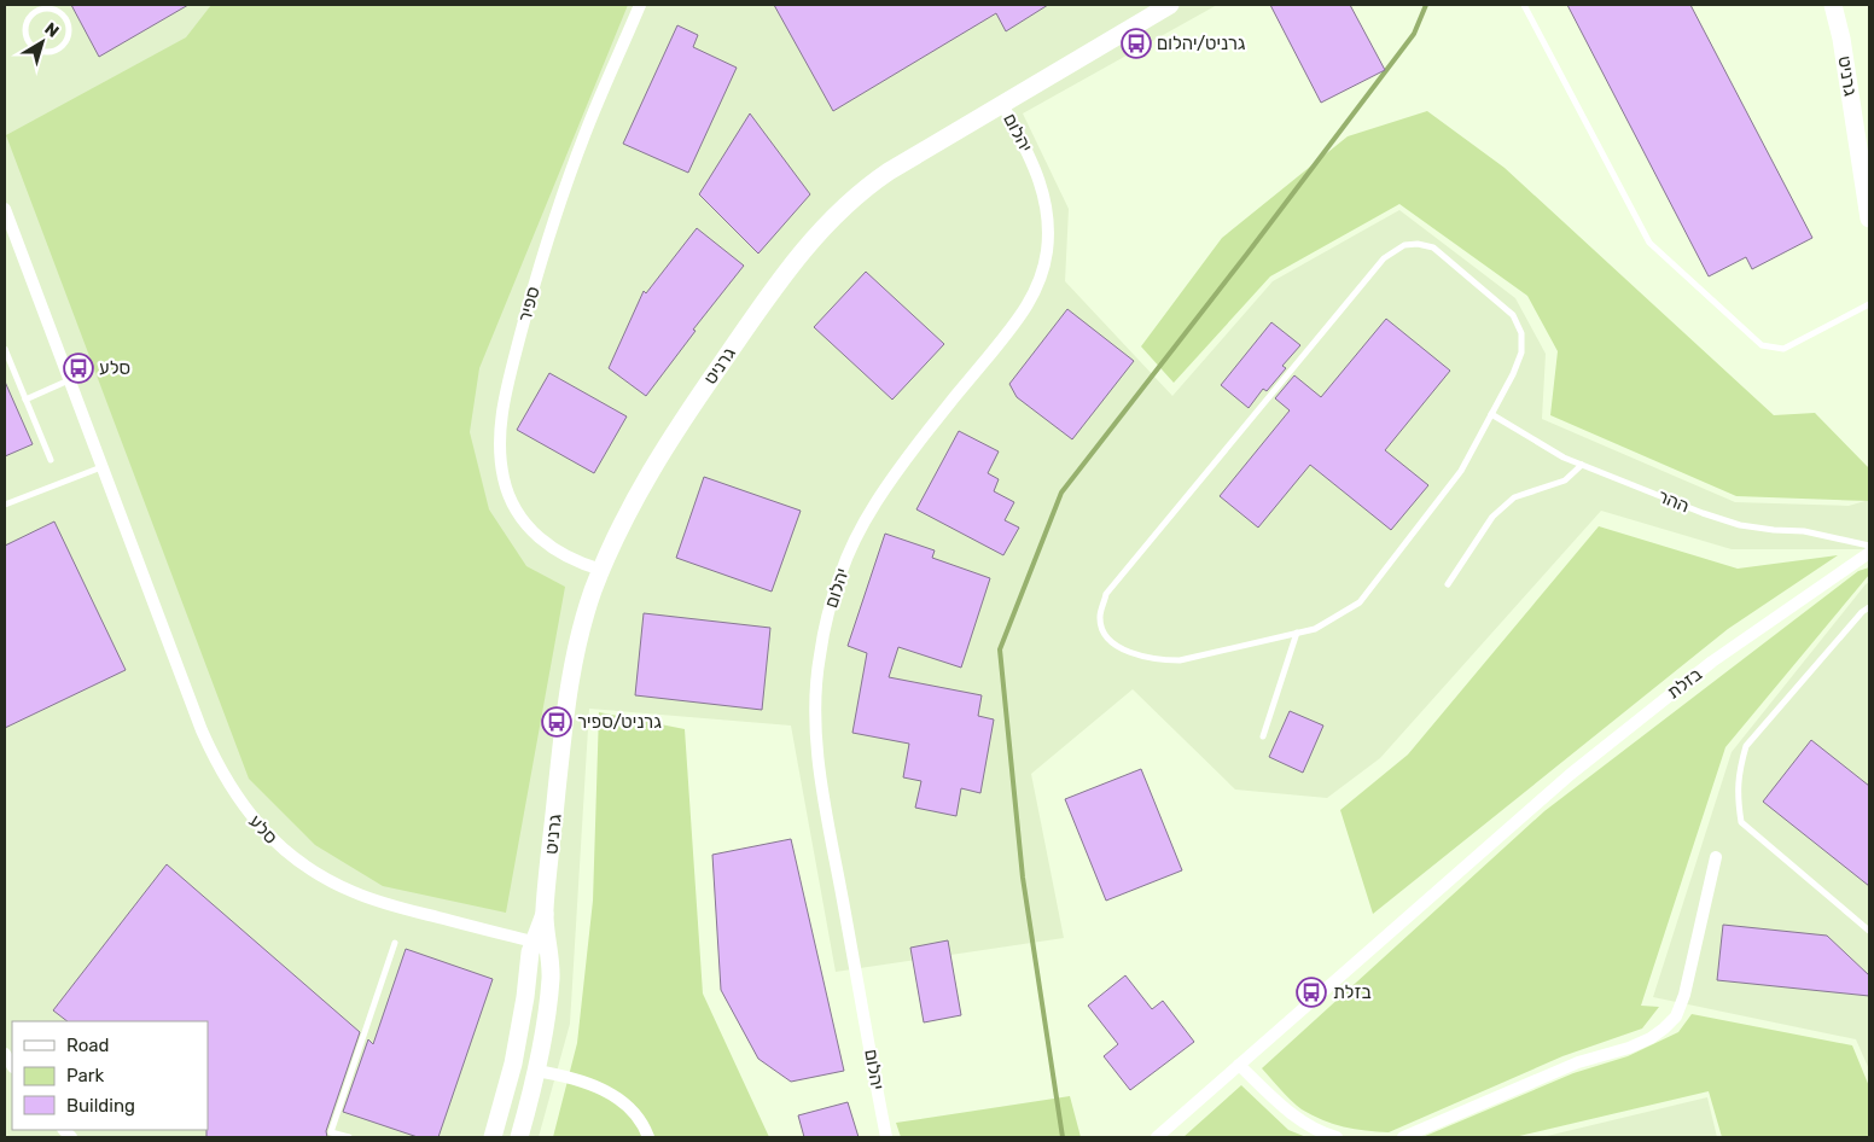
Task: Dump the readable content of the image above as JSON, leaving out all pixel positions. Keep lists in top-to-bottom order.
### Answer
{
  "streets": {
    "street": [
      "גרניט",
      "יהלום",
      "ספיר",
      "בזלת",
      "סלע"
    ],
    "lane": ["ההר"]
  },
  "crossings": [
    ["גרניט", "יהלום"],
    ["גרניט", "ספיר"],
    ["גרניט", "סלע"]
  ],
  "places": {
    "bus stop": [
      "גרניט/יהלום",
      "סלע",
      "גרניט/ספיר",
      "בזלת"
    ]
  },
  "legend": ["Road", "Park", "Building"],
  "north": "top right"
}
